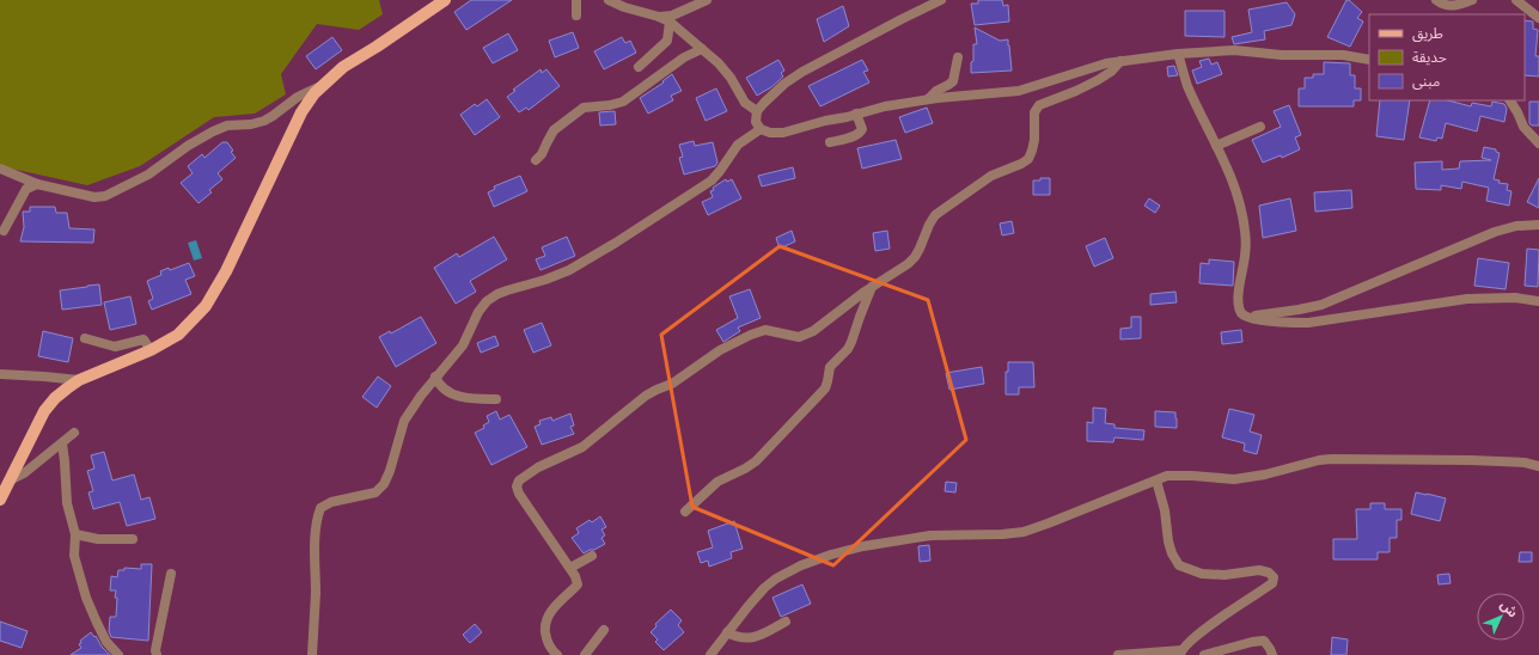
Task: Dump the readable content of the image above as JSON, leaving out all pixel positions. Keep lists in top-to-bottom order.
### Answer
{
  "legend": ["طريق", "حديقة", "مبنى"],
  "north": "top right"
}
